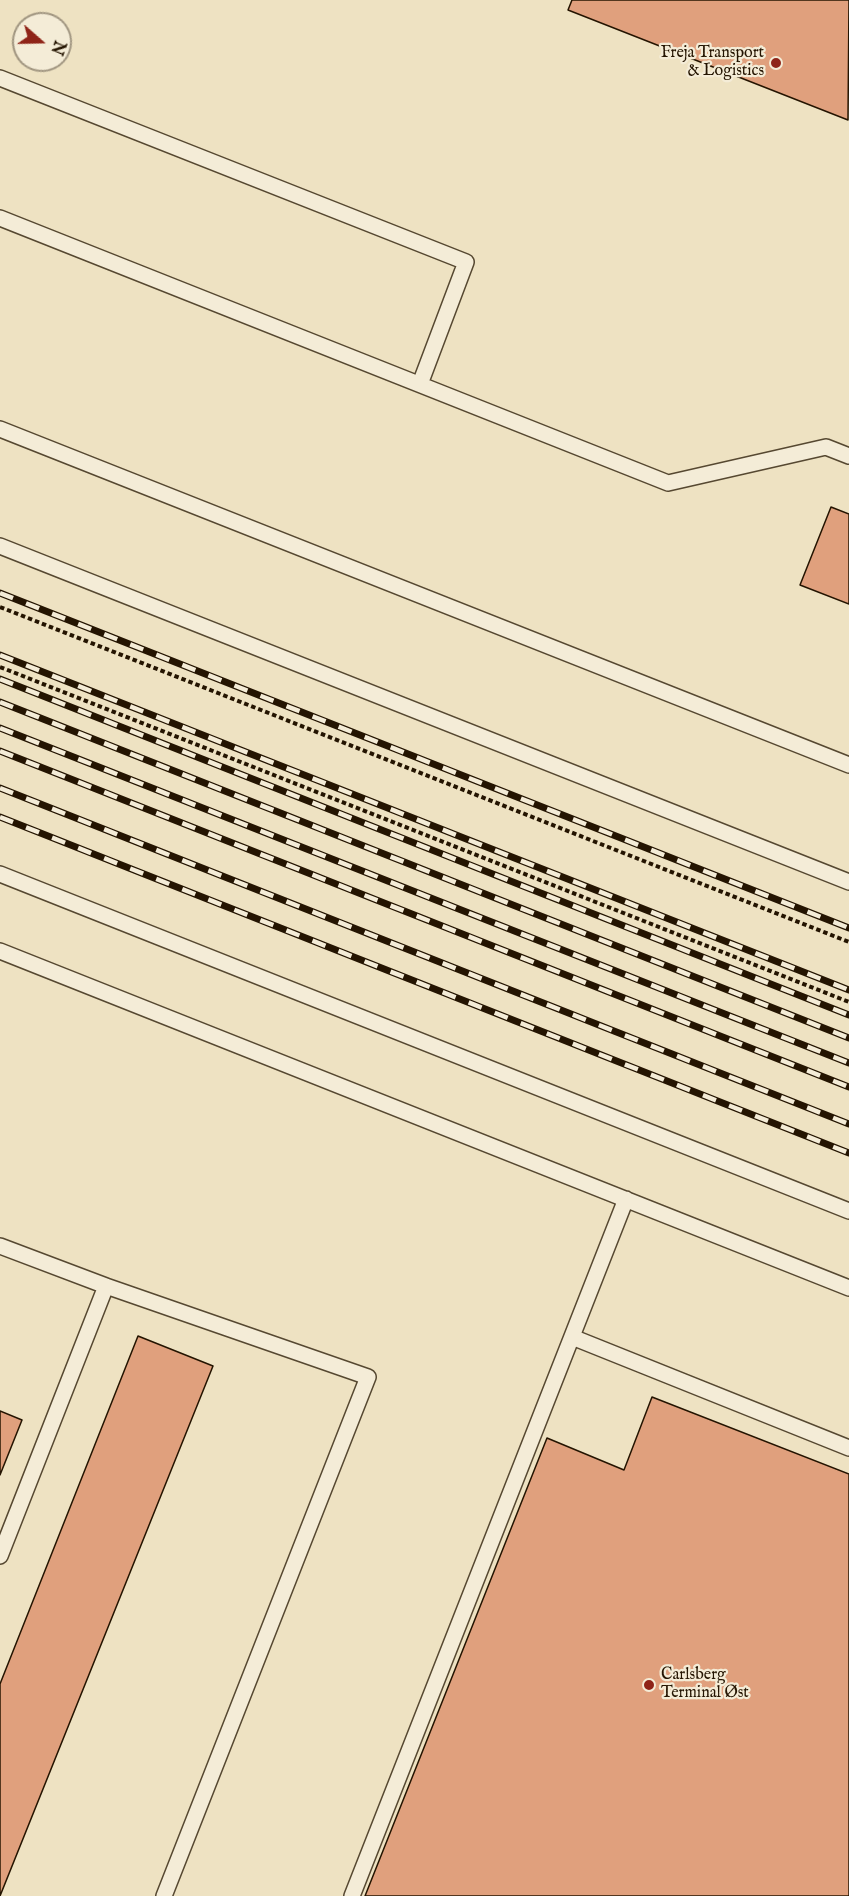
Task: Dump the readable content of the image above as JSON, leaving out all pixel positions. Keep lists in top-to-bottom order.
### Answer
{
  "places": ["Freja Transport & Logistics", "Carlsberg Terminal Øst"],
  "north": "right"
}
